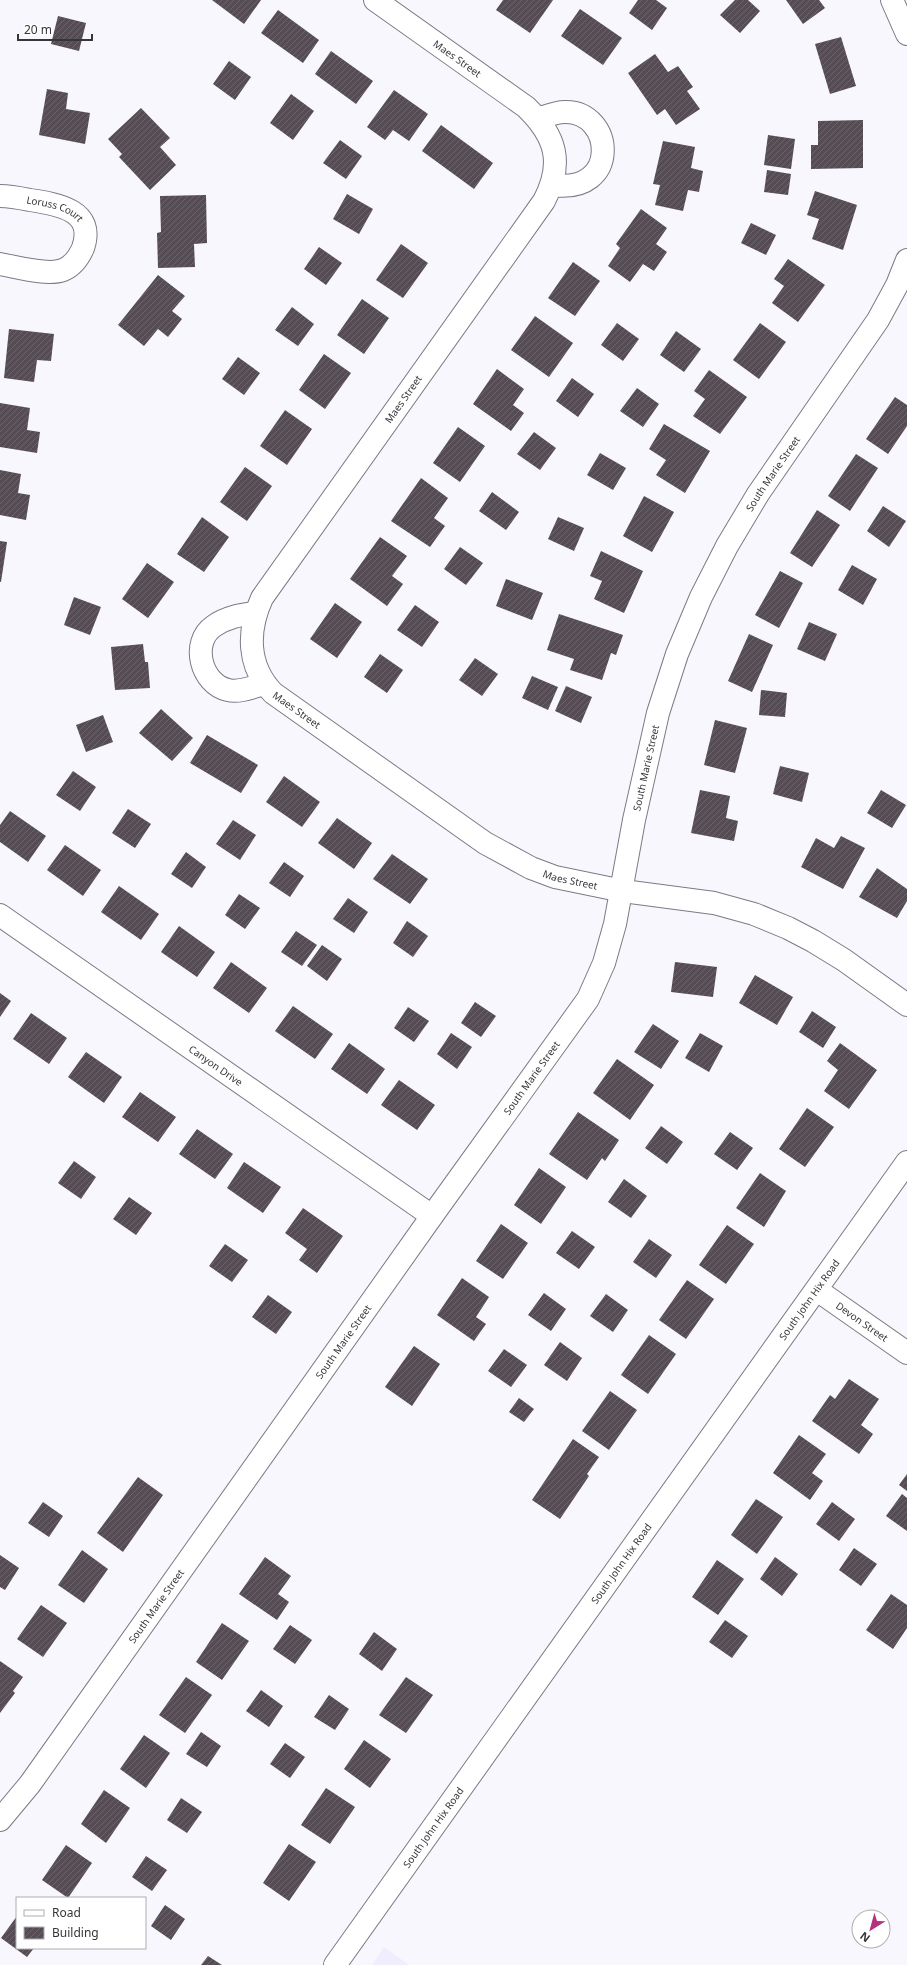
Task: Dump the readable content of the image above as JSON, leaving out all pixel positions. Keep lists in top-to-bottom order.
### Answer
{
  "streets": {
    "street": [
      "Maes Street",
      "Loruss Court",
      "South Marie Street",
      "Canyon Drive",
      "South John Hix Road",
      "Devon Street"
    ]
  },
  "crossings": [
    ["Maes Street", "South Marie Street"],
    ["South Marie Street", "Canyon Drive"],
    ["South John Hix Road", "Devon Street"]
  ],
  "legend": ["Road", "Building"],
  "scale_bar": "20 m",
  "north": "bottom left"
}
